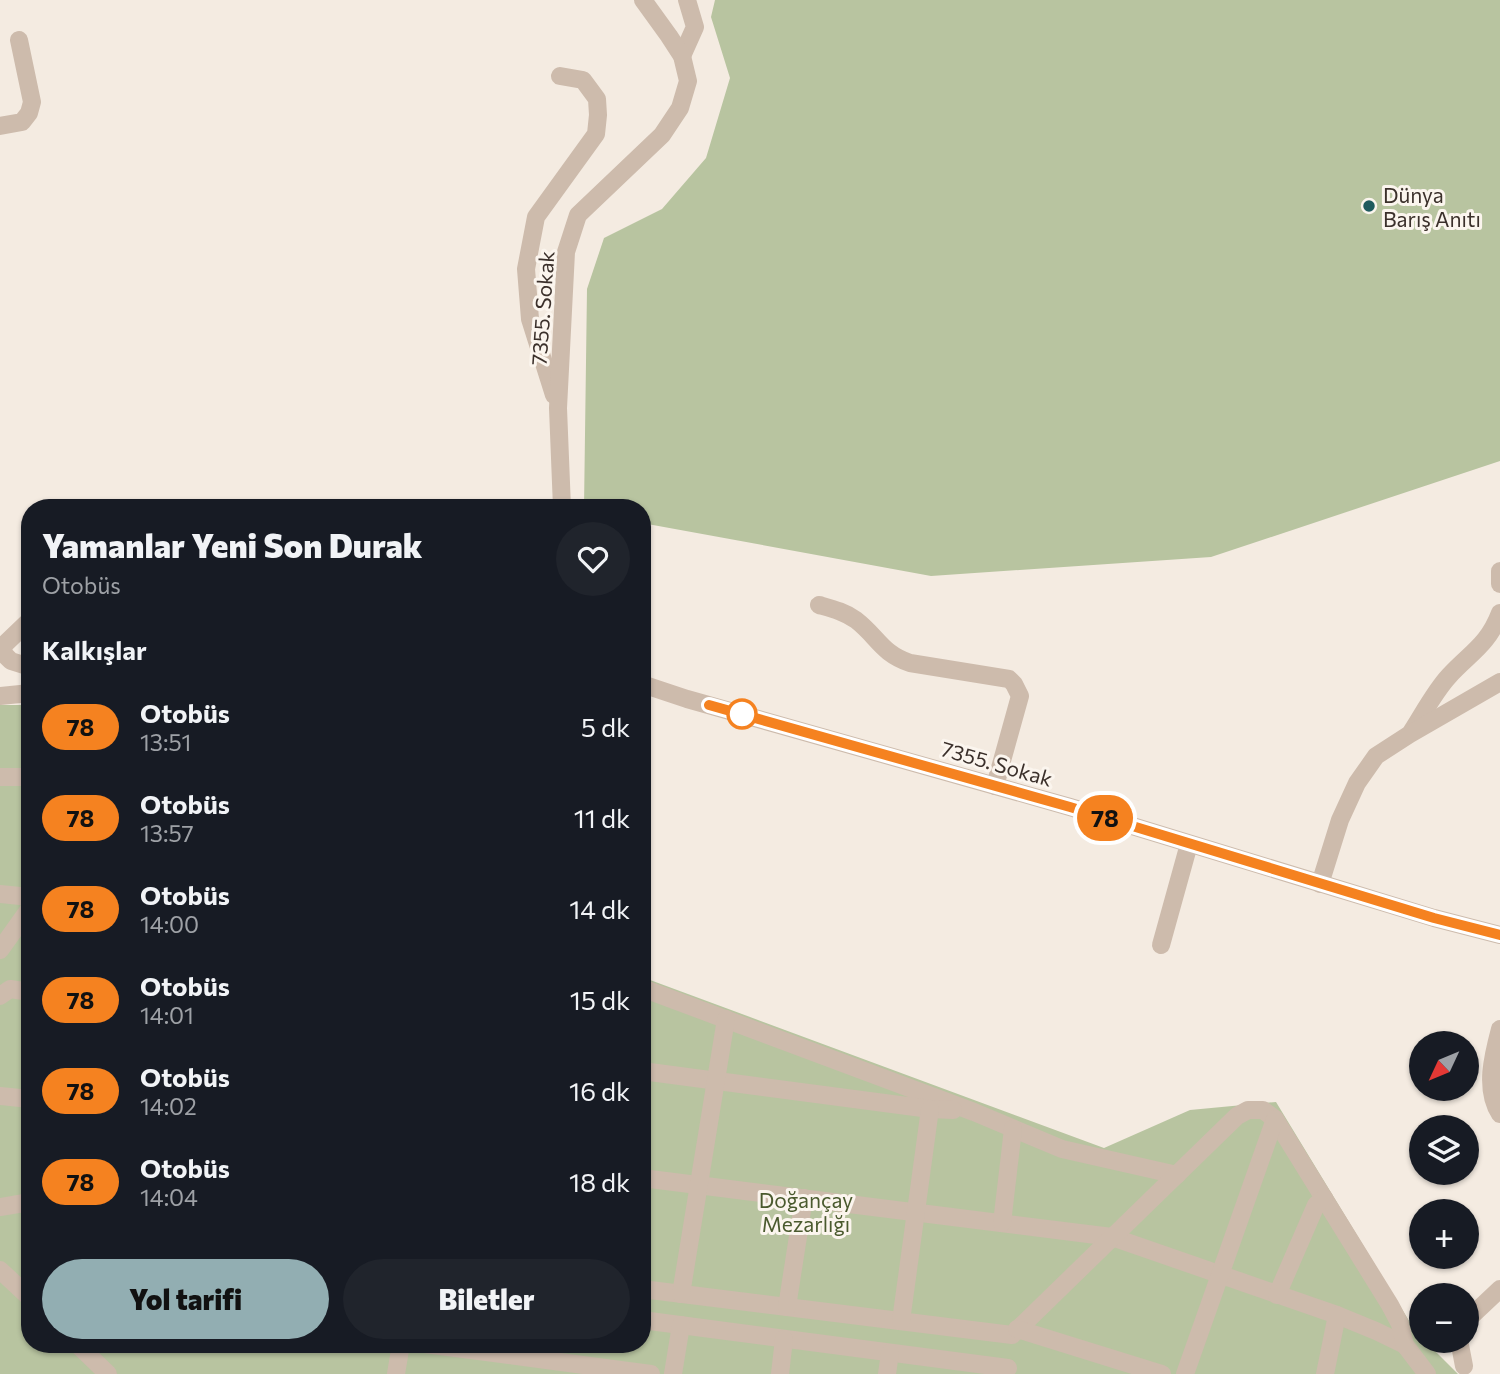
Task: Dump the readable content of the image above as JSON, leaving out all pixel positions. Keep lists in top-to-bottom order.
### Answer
{
  "streets": {
    "street": ["7355. Sokak"]
  },
  "parks": ["Doğançay Mezarlığı"],
  "places": ["Dünya Barış Anıtı"],
  "lines": ["bus line 78"],
  "north": "bottom left",
  "page": {
    "on_map": "78",
    "heading": [
      ["Yamanlar Yeni Son Durak", "Otobüs"],
      "Kalkışlar"
    ],
    "list": [
      {
        "mark": "78",
        "name": "Otobüs",
        "note": "13:51",
        "value": "5 dk"
      },
      {
        "mark": "78",
        "name": "Otobüs",
        "note": "13:57",
        "value": "11 dk"
      },
      {
        "mark": "78",
        "name": "Otobüs",
        "note": "14:00",
        "value": "14 dk"
      },
      {
        "mark": "78",
        "name": "Otobüs",
        "note": "14:01",
        "value": "15 dk"
      },
      {
        "mark": "78",
        "name": "Otobüs",
        "note": "14:02",
        "value": "16 dk"
      },
      {
        "mark": "78",
        "name": "Otobüs",
        "note": "14:04",
        "value": "18 dk"
      }
    ],
    "map_buttons": ["+", "−"],
    "buttons": ["Yol tarifi", "Biletler"]
  }
}
